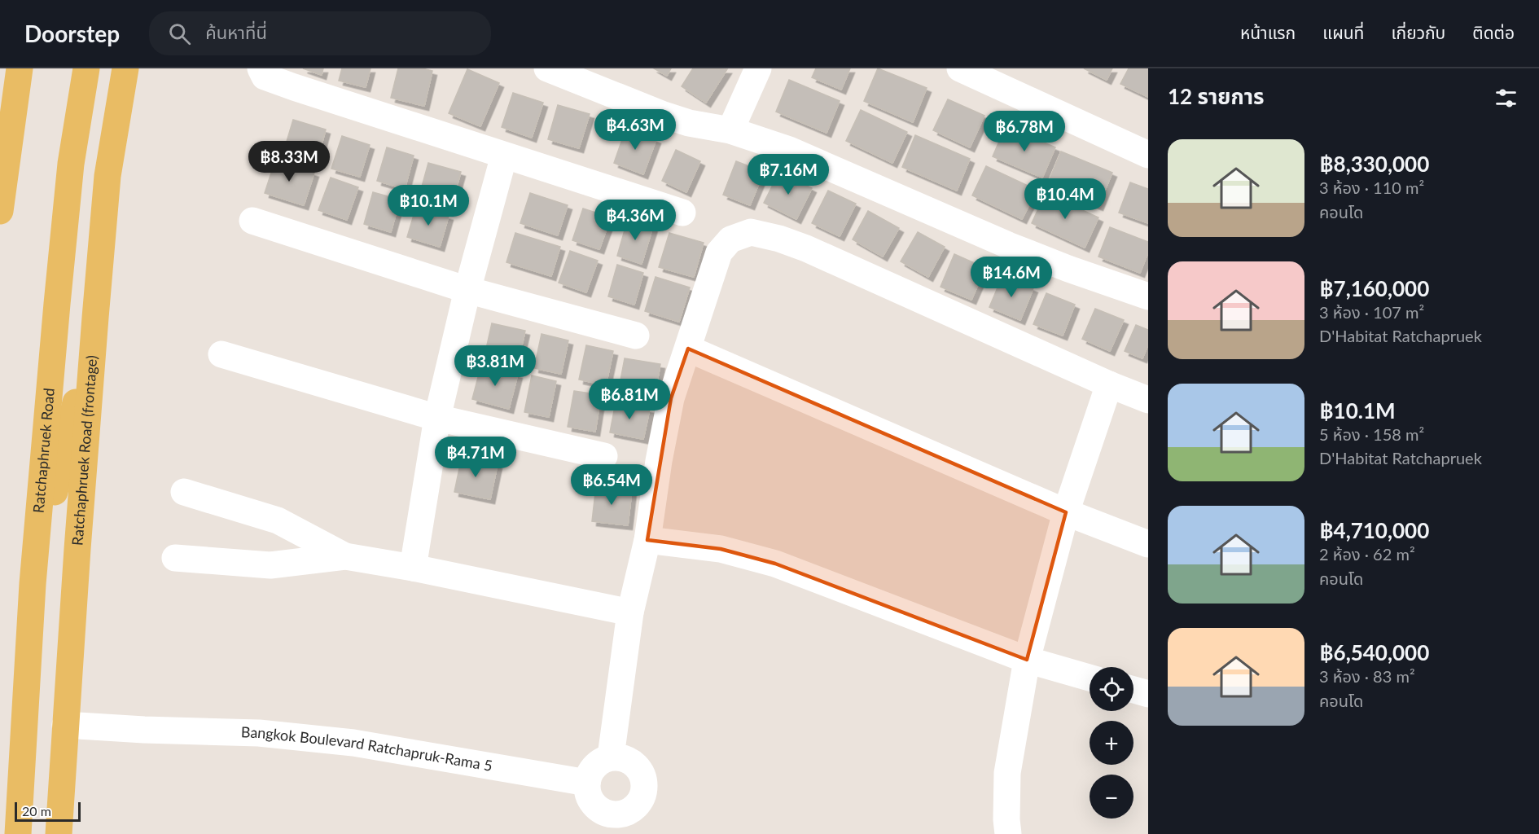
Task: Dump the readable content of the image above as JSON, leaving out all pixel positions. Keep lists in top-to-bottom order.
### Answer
{
  "streets": {
    "main road": ["Ratchaphruek Road", "Ratchaphruek Road (frontage)"],
    "street": ["Bangkok Boulevard Ratchapruk-Rama 5"]
  },
  "crossings": [
    ["Ratchaphruek Road (frontage)", "Bangkok Boulevard Ratchapruk-Rama 5"]
  ],
  "scale_bar": "20 m",
  "page": {
    "header": "Doorstep",
    "search": "ค้นหาที่นี่",
    "nav": [
      "หน้าแรก",
      "แผนที่",
      "เกี่ยวกับ",
      "ติดต่อ"
    ],
    "heading": "12 รายการ",
    "price": [
      "฿4.63M",
      "฿6.78M",
      "฿8.33M",
      "฿7.16M",
      "฿10.4M",
      "฿10.1M",
      "฿4.36M",
      "฿14.6M",
      "฿3.81M",
      "฿6.81M",
      "฿4.71M",
      "฿6.54M"
    ],
    "list": [
      {
        "name": "฿8,330,000",
        "note": "3 ห้อง · 110 m² · คอนโด"
      },
      {
        "name": "฿7,160,000",
        "note": "3 ห้อง · 107 m² · D'Habitat Ratchapruek"
      },
      {
        "name": "฿10.1M",
        "note": "5 ห้อง · 158 m² · D'Habitat Ratchapruek"
      },
      {
        "name": "฿4,710,000",
        "note": "2 ห้อง · 62 m² · คอนโด"
      },
      {
        "name": "฿6,540,000",
        "note": "3 ห้อง · 83 m² · คอนโด"
      }
    ],
    "map_buttons": ["+", "−"],
    "scale": "20 m"
  }
}
